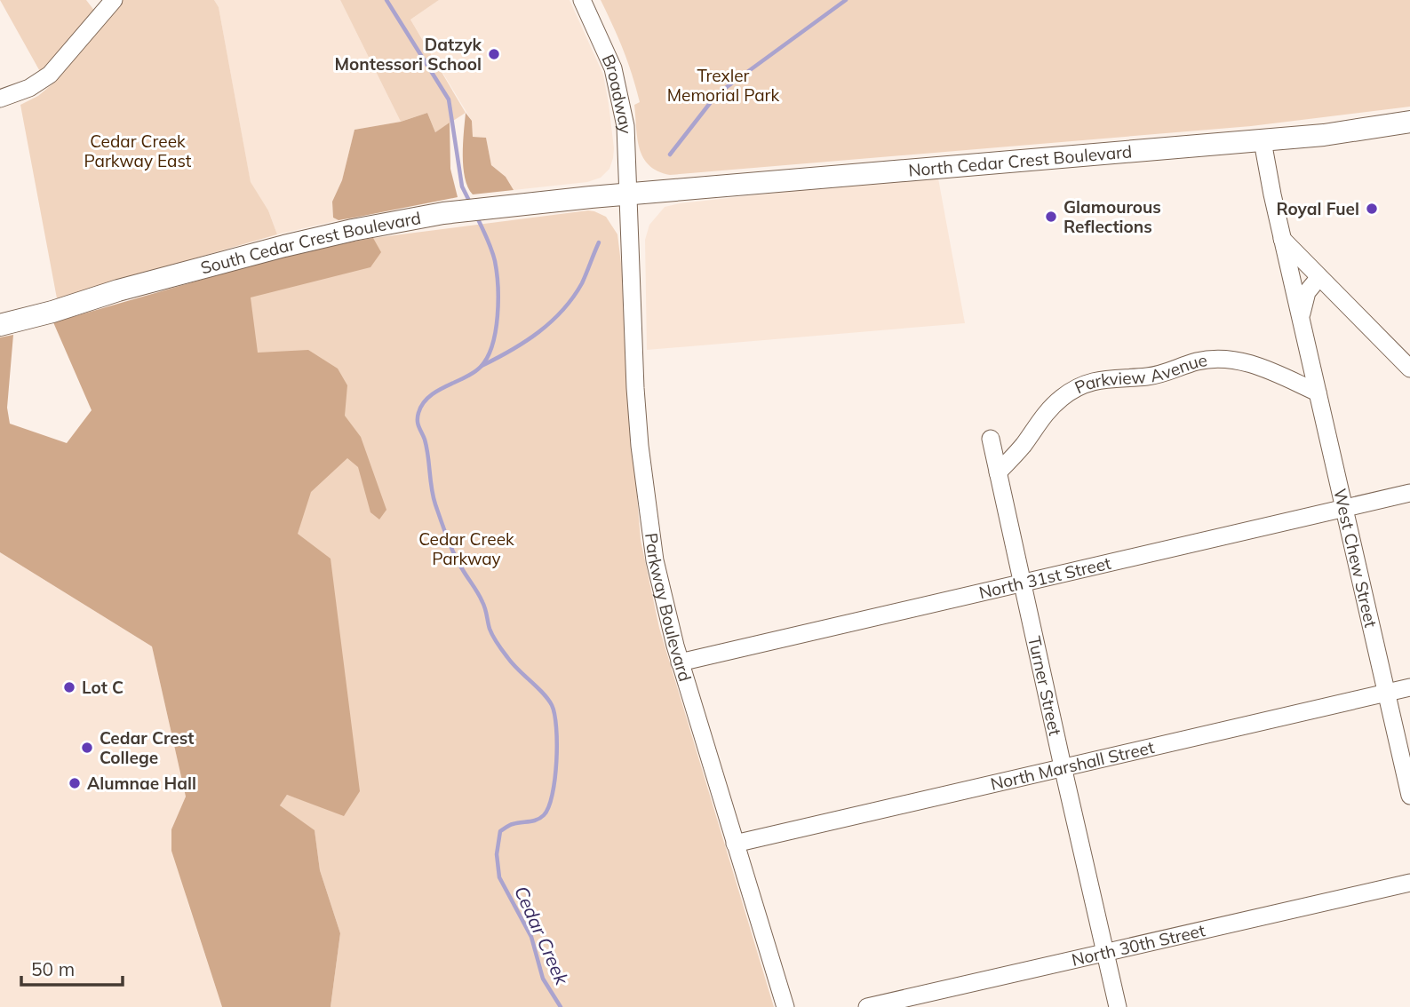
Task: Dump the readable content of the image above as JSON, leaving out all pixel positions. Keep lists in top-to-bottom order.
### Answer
{
  "streets": {
    "main road": ["North Cedar Crest Boulevard", "South Cedar Crest Boulevard"],
    "street": [
      "Broadway",
      "Parkview Avenue",
      "West Chew Street",
      "North 31st Street",
      "Parkway Boulevard",
      "Turner Street",
      "North Marshall Street",
      "North 30th Street"
    ]
  },
  "crossings": [
    ["Broadway", "North Cedar Crest Boulevard"],
    ["Broadway", "South Cedar Crest Boulevard"],
    ["Broadway", "Parkway Boulevard"],
    ["North Cedar Crest Boulevard", "South Cedar Crest Boulevard"],
    ["North Cedar Crest Boulevard", "West Chew Street"],
    ["North Cedar Crest Boulevard", "Parkway Boulevard"],
    ["South Cedar Crest Boulevard", "Parkway Boulevard"],
    ["Parkview Avenue", "West Chew Street"],
    ["Parkview Avenue", "Turner Street"],
    ["West Chew Street", "North 31st Street"],
    ["West Chew Street", "North Marshall Street"],
    ["North 31st Street", "Parkway Boulevard"],
    ["North 31st Street", "Turner Street"],
    ["Parkway Boulevard", "North Marshall Street"],
    ["Turner Street", "North Marshall Street"],
    ["Turner Street", "North 30th Street"]
  ],
  "water": ["Cedar Creek"],
  "parks": ["Trexler Memorial Park", "Cedar Creek Parkway East", "Cedar Creek Parkway"],
  "places": [
    "Datzyk Montessori School",
    "Royal Fuel",
    "Glamourous Reflections",
    "Lot C",
    "Cedar Crest College",
    "Alumnae Hall"
  ],
  "scale_bar": "50 m"
}
